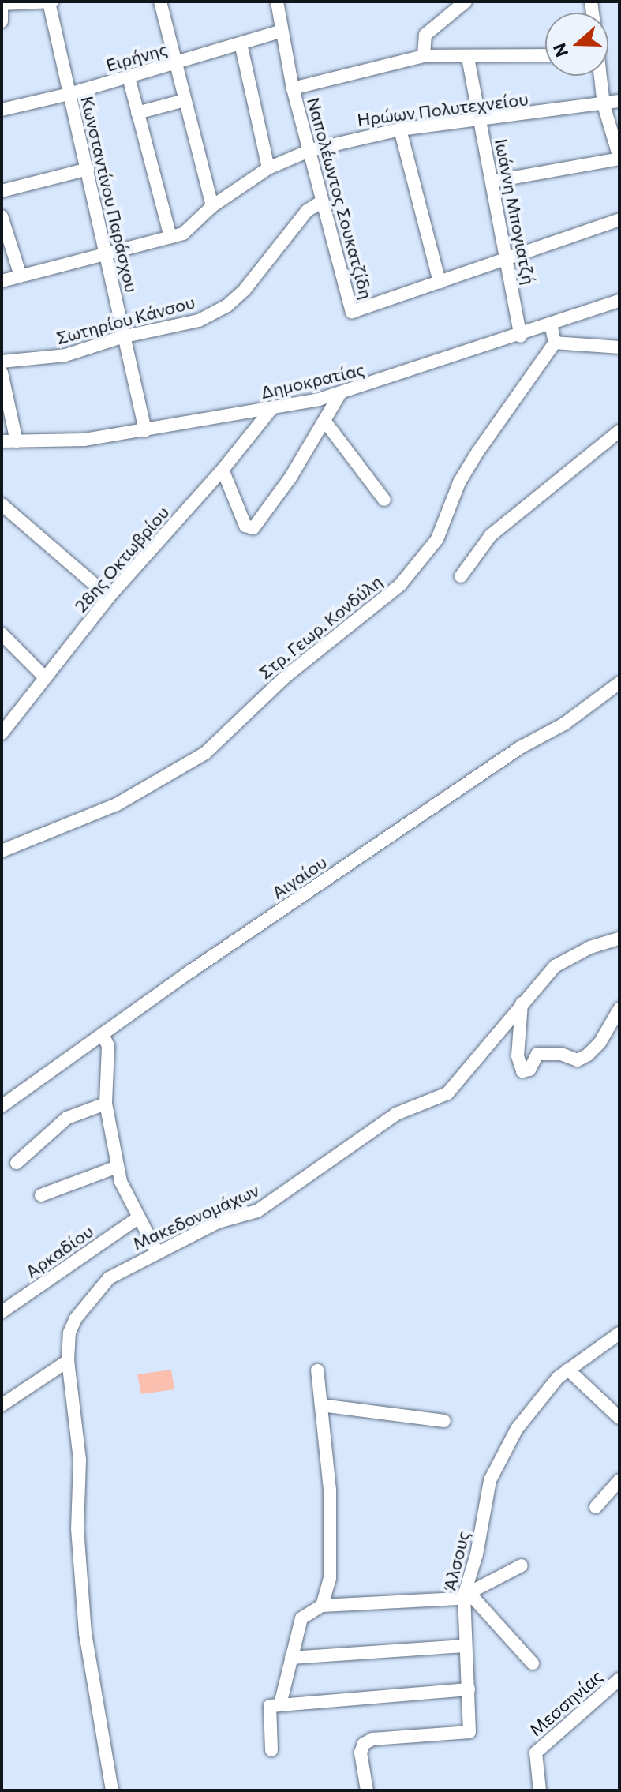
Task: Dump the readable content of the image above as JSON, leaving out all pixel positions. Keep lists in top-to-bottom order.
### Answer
{
  "streets": {
    "street": [
      "Ειρήνης",
      "Ηρώων Πολυτεχνείου",
      "Κωνσταντίνου Παράσχου",
      "Ναπολέωντος Σουκατζίδη",
      "Ιωάννη Μπογιατζή",
      "Σωτηρίου Κάνσου",
      "Δημοκρατίας",
      "28ης Οκτωβρίου",
      "Στρ. Γεωρ. Κονδύλη",
      "Αιγαίου",
      "Μακεδονομάχων",
      "Αρκαδίου",
      "Άλσους",
      "Μεσσηνίας"
    ]
  },
  "crossings": [
    ["Ειρήνης", "Κωνσταντίνου Παράσχου"],
    ["Ειρήνης", "Ναπολέωντος Σουκατζίδη"],
    ["Ηρώων Πολυτεχνείου", "Κωνσταντίνου Παράσχου"],
    ["Ηρώων Πολυτεχνείου", "Ναπολέωντος Σουκατζίδη"],
    ["Ηρώων Πολυτεχνείου", "Ιωάννη Μπογιατζή"],
    ["Κωνσταντίνου Παράσχου", "Σωτηρίου Κάνσου"],
    ["Κωνσταντίνου Παράσχου", "Δημοκρατίας"],
    ["Ναπολέωντος Σουκατζίδη", "Ιωάννη Μπογιατζή"],
    ["Ναπολέωντος Σουκατζίδη", "Σωτηρίου Κάνσου"],
    ["Ιωάννη Μπογιατζή", "Δημοκρατίας"],
    ["Δημοκρατίας", "28ης Οκτωβρίου"]
  ],
  "north": "left"
}
